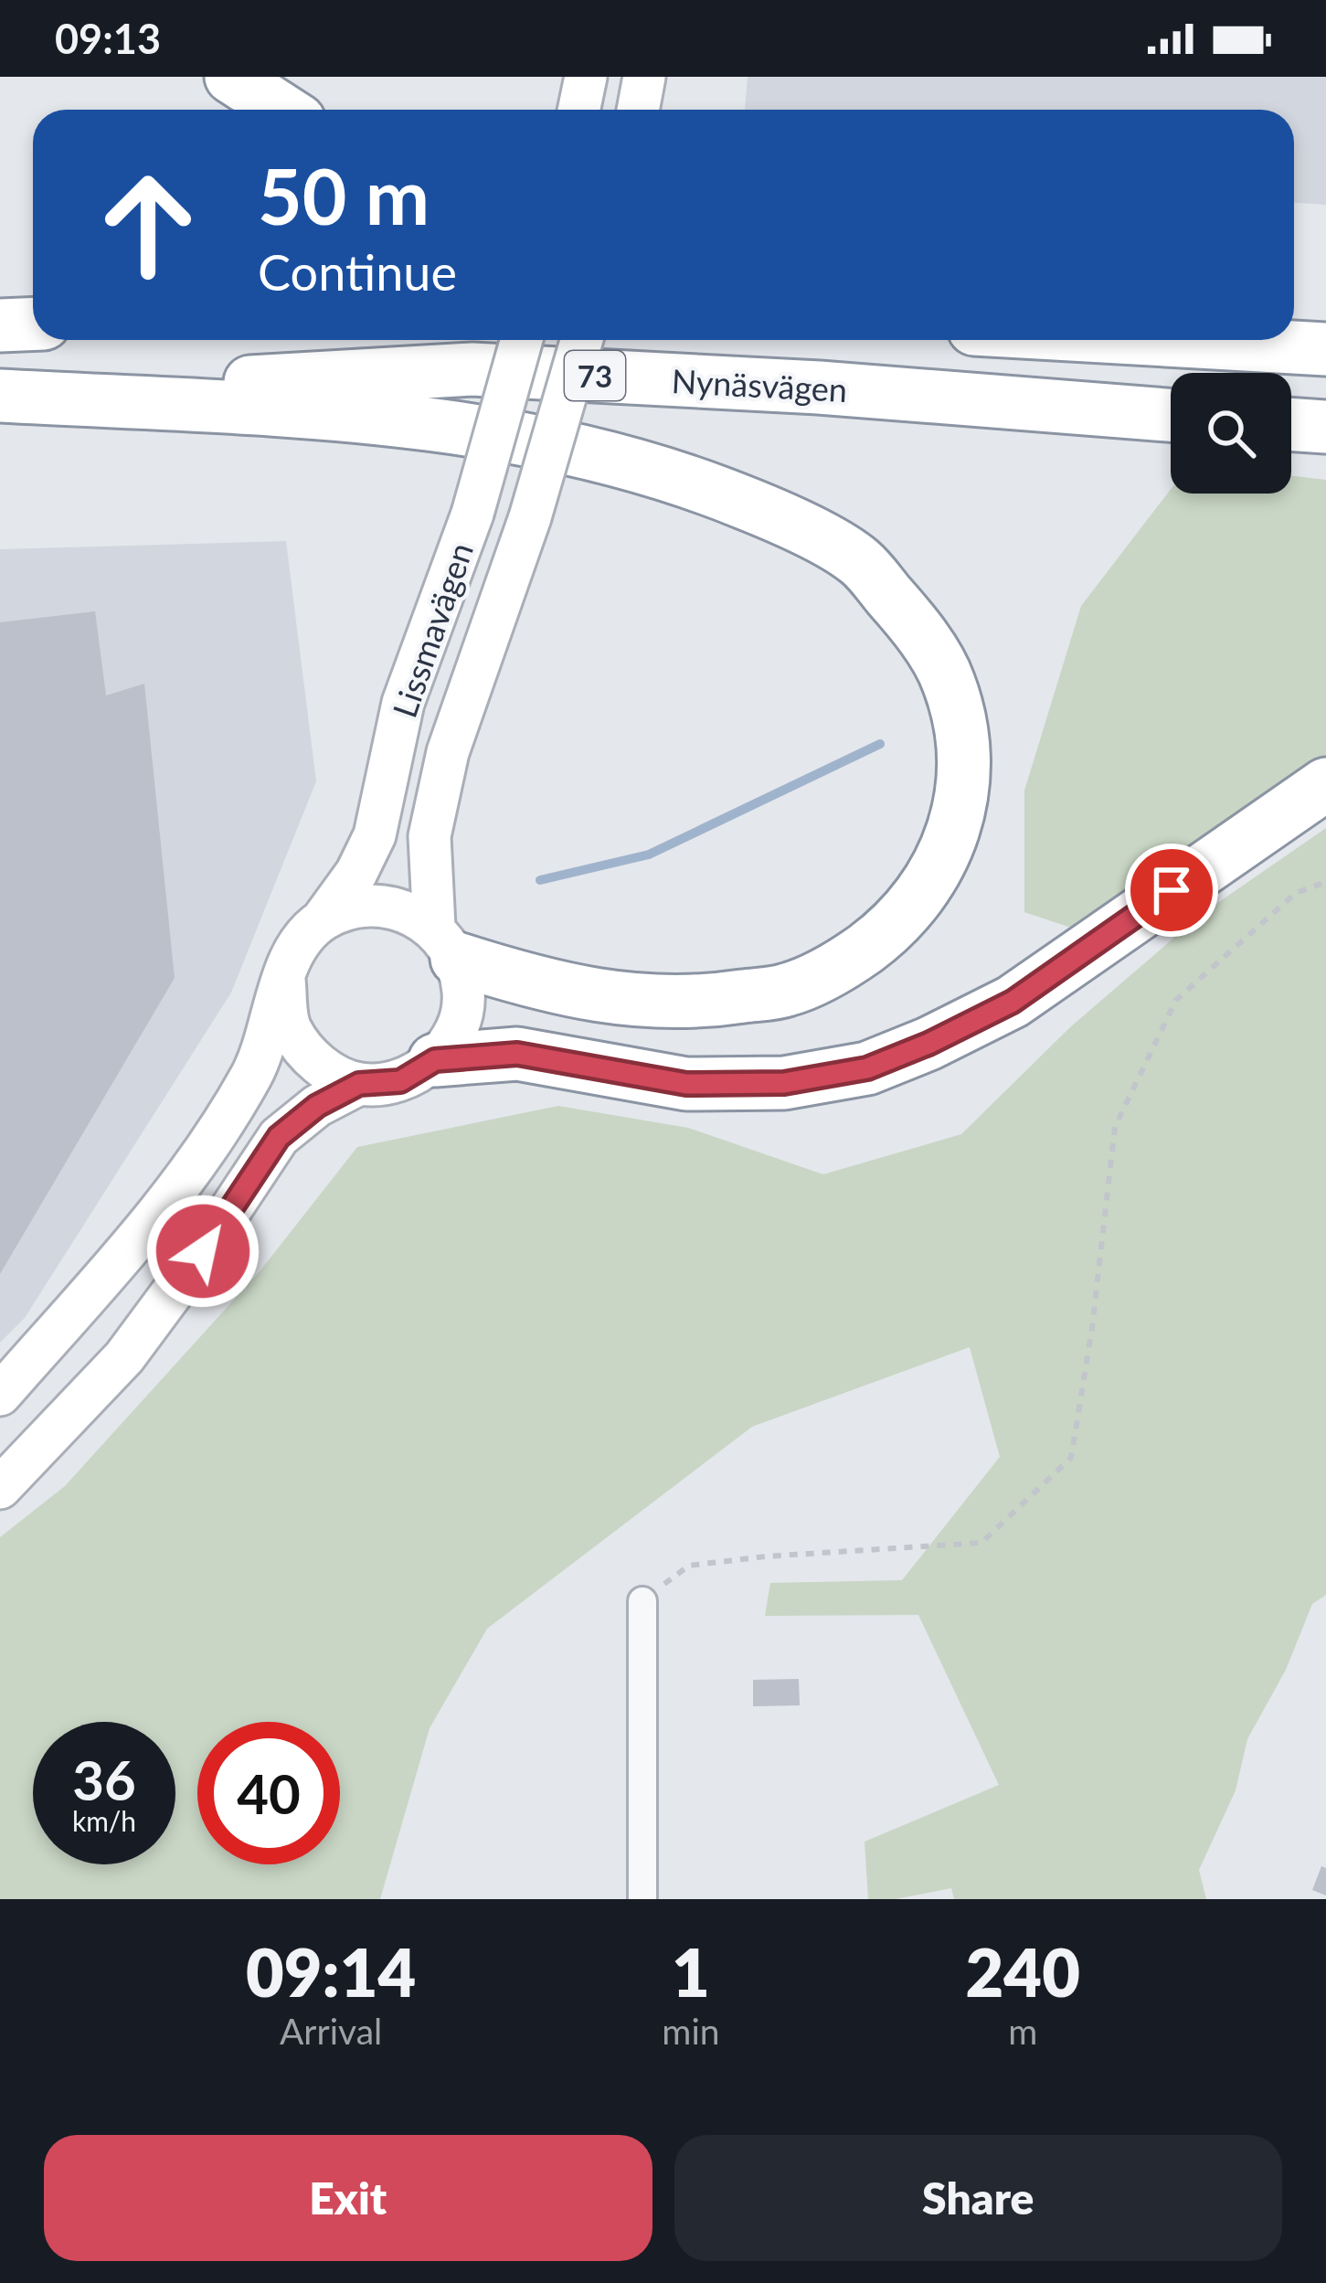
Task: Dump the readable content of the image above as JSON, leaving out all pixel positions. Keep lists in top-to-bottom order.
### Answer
{
  "streets": {
    "highway": ["73", "Nynäsvägen"],
    "street": ["Lissmavägen"]
  },
  "page": {
    "status": "09:13",
    "turn": ["50 m", "Continue"],
    "speed": "36 km/h",
    "limit": "40",
    "eta": [
      "09:14",
      "Arrival",
      "1",
      "min",
      "240",
      "m"
    ],
    "buttons": ["Exit", "Share"]
  }
}
